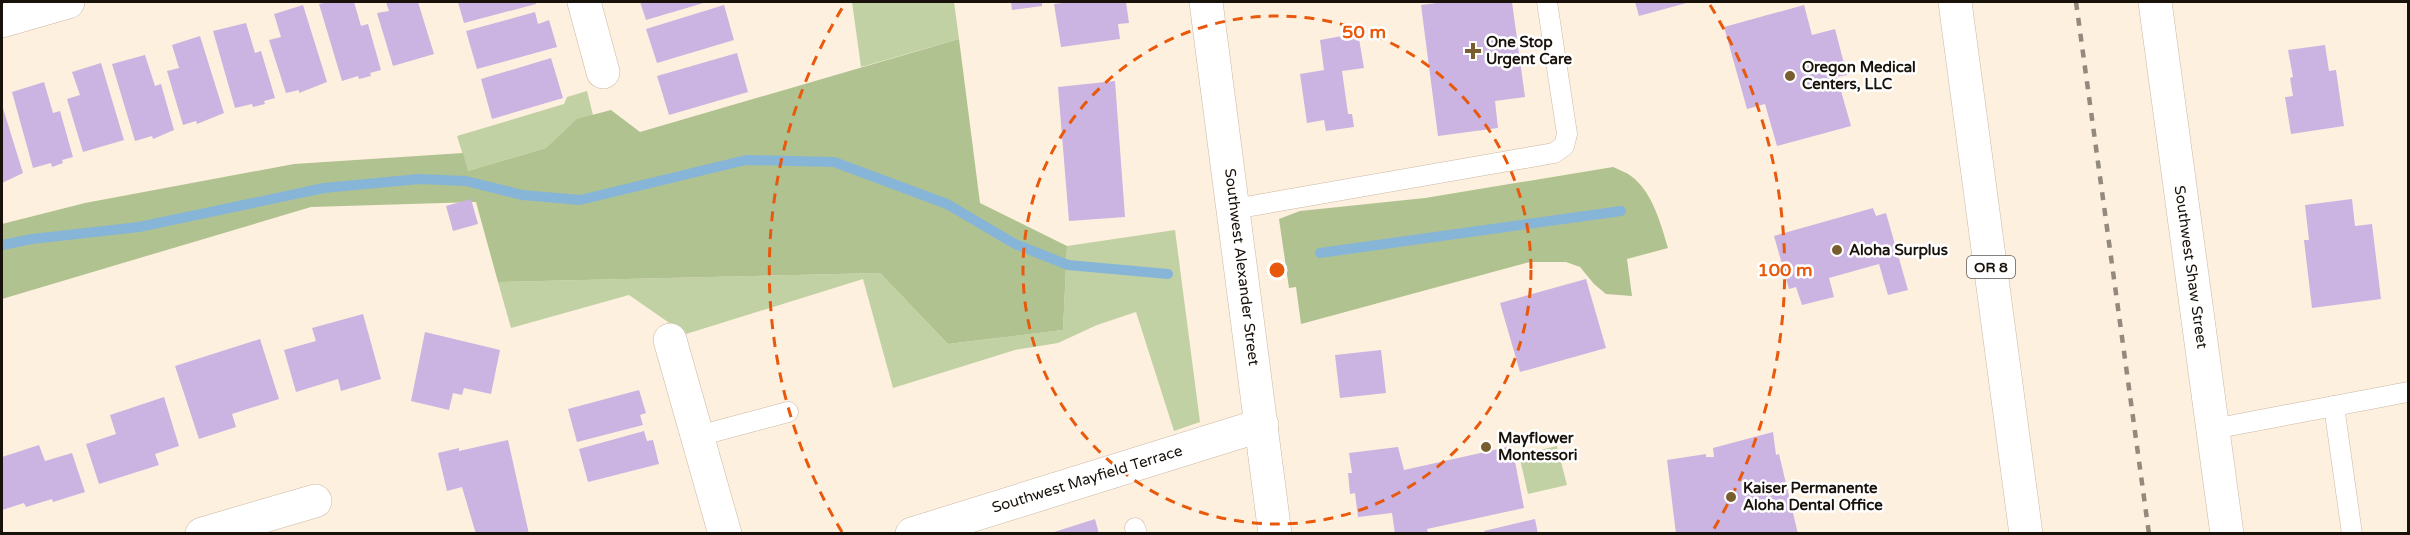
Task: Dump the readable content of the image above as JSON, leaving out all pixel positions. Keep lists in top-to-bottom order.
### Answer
{
  "streets": {
    "street": [
      "Southwest Alexander Street",
      "OR 8",
      "Southwest Shaw Street",
      "Southwest Mayfield Terrace"
    ]
  },
  "crossings": [
    ["Southwest Alexander Street", "Southwest Mayfield Terrace"]
  ],
  "places": {
    "health": ["One Stop Urgent Care"],
    "other": [
      "Oregon Medical Centers, LLC",
      "Aloha Surplus",
      "Mayflower Montessori",
      "Kaiser Permanente Aloha Dental Office"
    ]
  },
  "rings": ["50 m", "100 m"]
}
